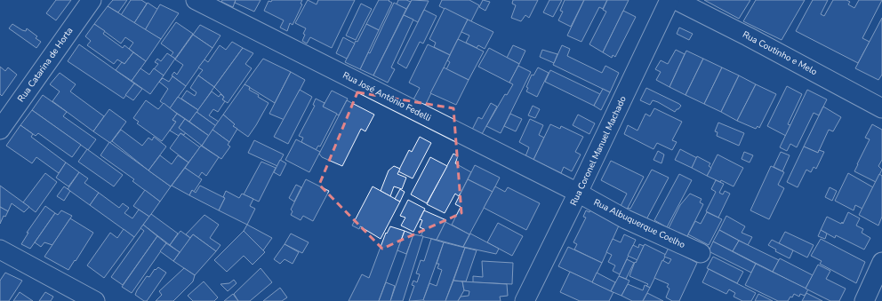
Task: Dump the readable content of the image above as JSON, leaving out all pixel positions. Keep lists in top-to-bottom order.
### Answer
{
  "streets": {
    "street": [
      "Rua Coutinho e Melo",
      "Rua Catarina de Horta",
      "Rua José Antônio Fedelli",
      "Rua Coronel Manuel Machado",
      "Rua Albuquerque Coelho"
    ]
  },
  "crossings": [
    ["Rua José Antônio Fedelli", "Rua Coronel Manuel Machado"],
    ["Rua José Antônio Fedelli", "Rua Albuquerque Coelho"],
    ["Rua Coronel Manuel Machado", "Rua Albuquerque Coelho"]
  ]
}
